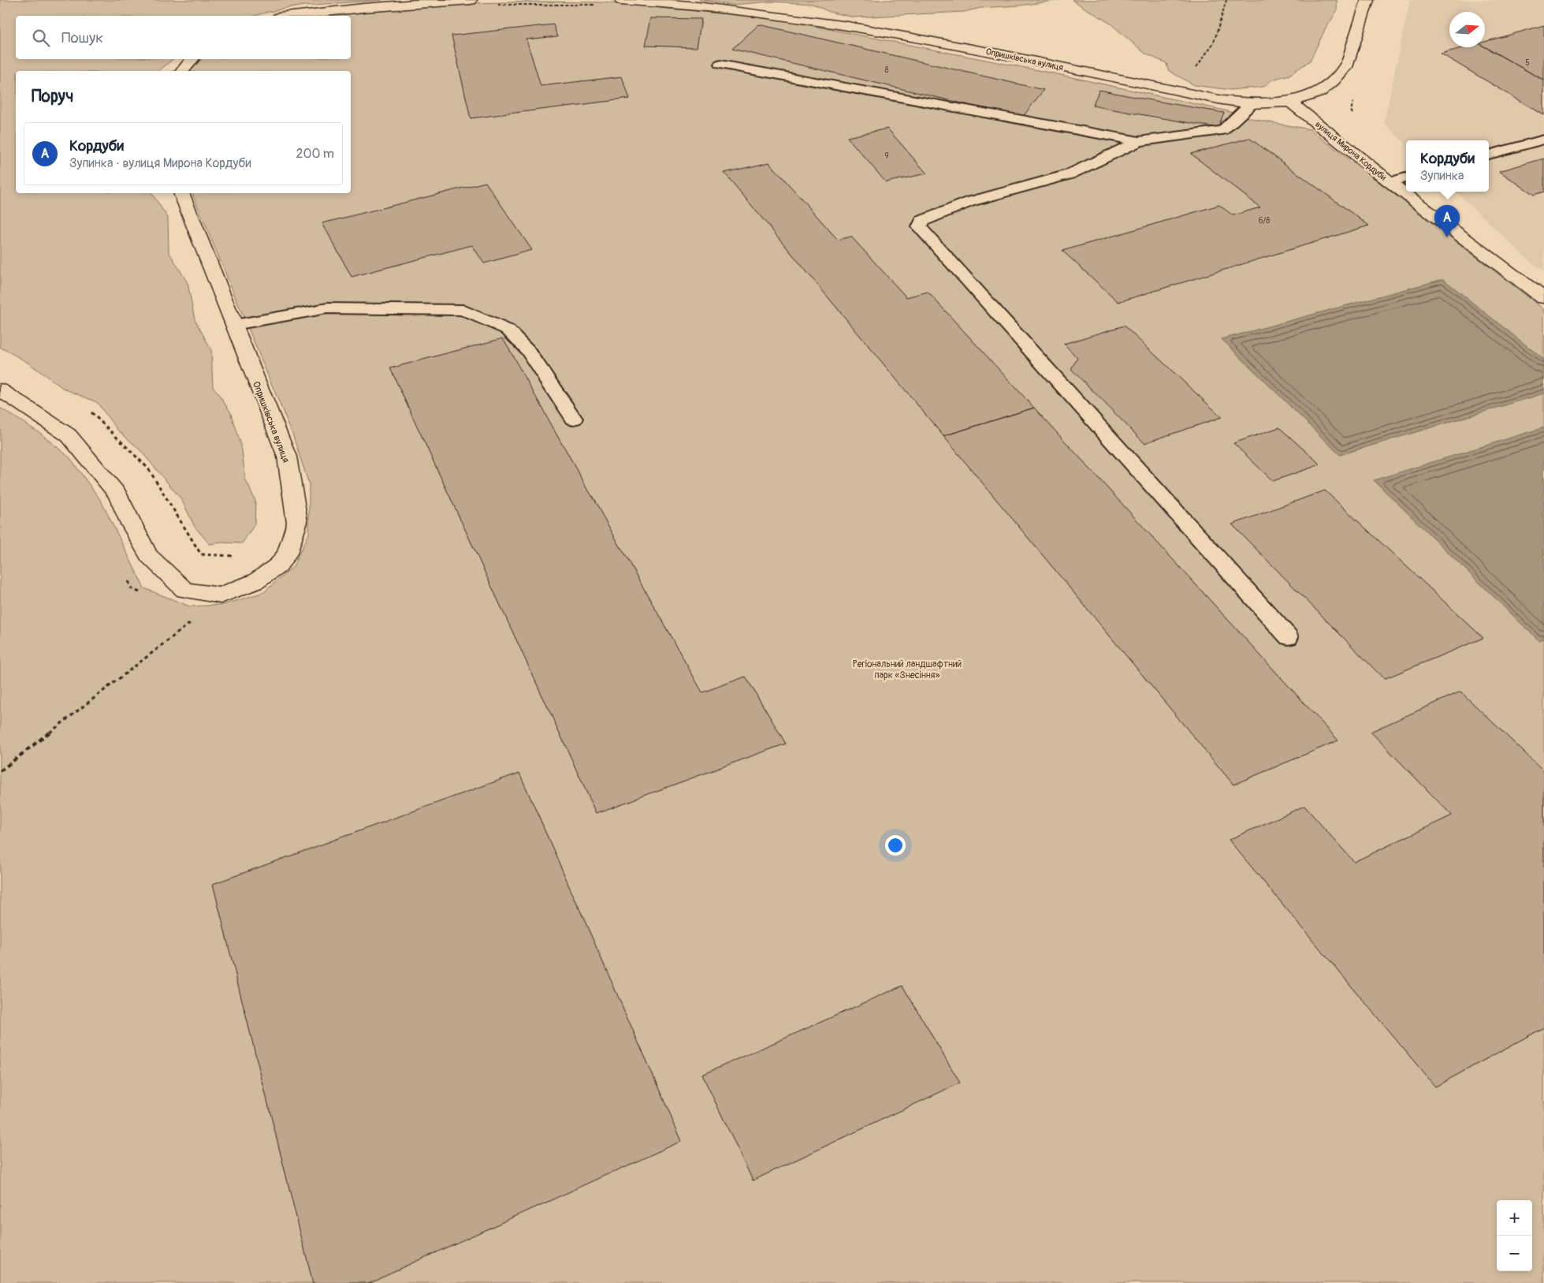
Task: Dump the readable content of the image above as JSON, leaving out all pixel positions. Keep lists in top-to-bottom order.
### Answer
{
  "streets": {
    "main road": ["Опришківська вулиця", "вулиця Мирона Кордуби"]
  },
  "crossings": [
    ["Опришківська вулиця", "вулиця Мирона Кордуби"]
  ],
  "parks": ["Регіональний ландшафтний парк «Знесіння»"],
  "house_numbers": [
    "5",
    "8",
    "9",
    "6/8"
  ],
  "north": "right",
  "page": {
    "search": "Пошук",
    "heading": "Поруч",
    "list": [
      {
        "mark": "A",
        "name": "Кордуби",
        "note": "Зупинка · вулиця Мирона Кордуби",
        "value": "200 m"
      }
    ],
    "popup": ["Кордуби", "Зупинка"],
    "pins": "A",
    "map_buttons": ["+", "−"]
  }
}
